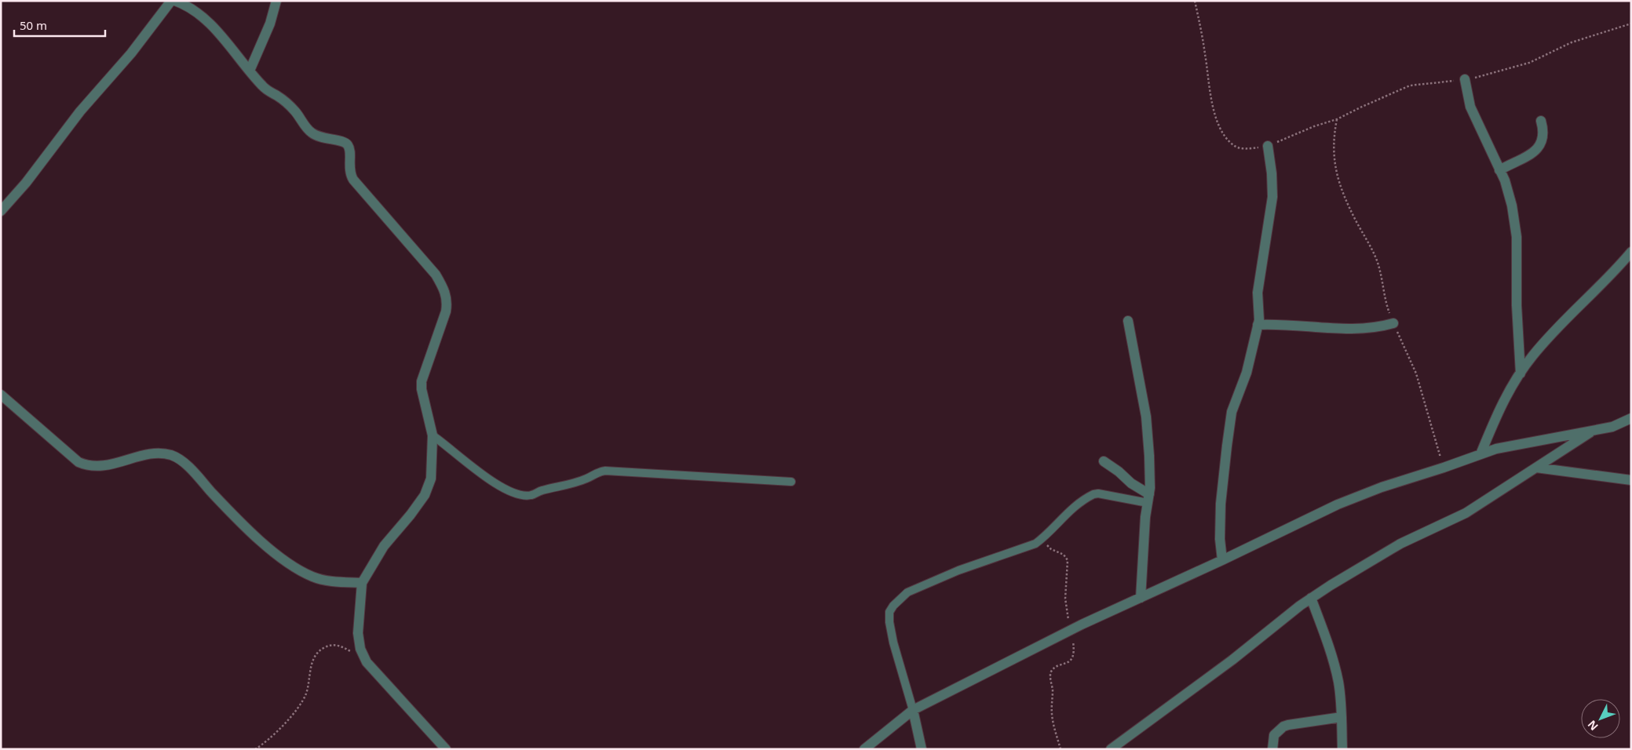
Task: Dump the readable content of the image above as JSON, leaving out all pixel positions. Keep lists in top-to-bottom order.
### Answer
{
  "scale_bar": "50 m",
  "north": "bottom left"
}
